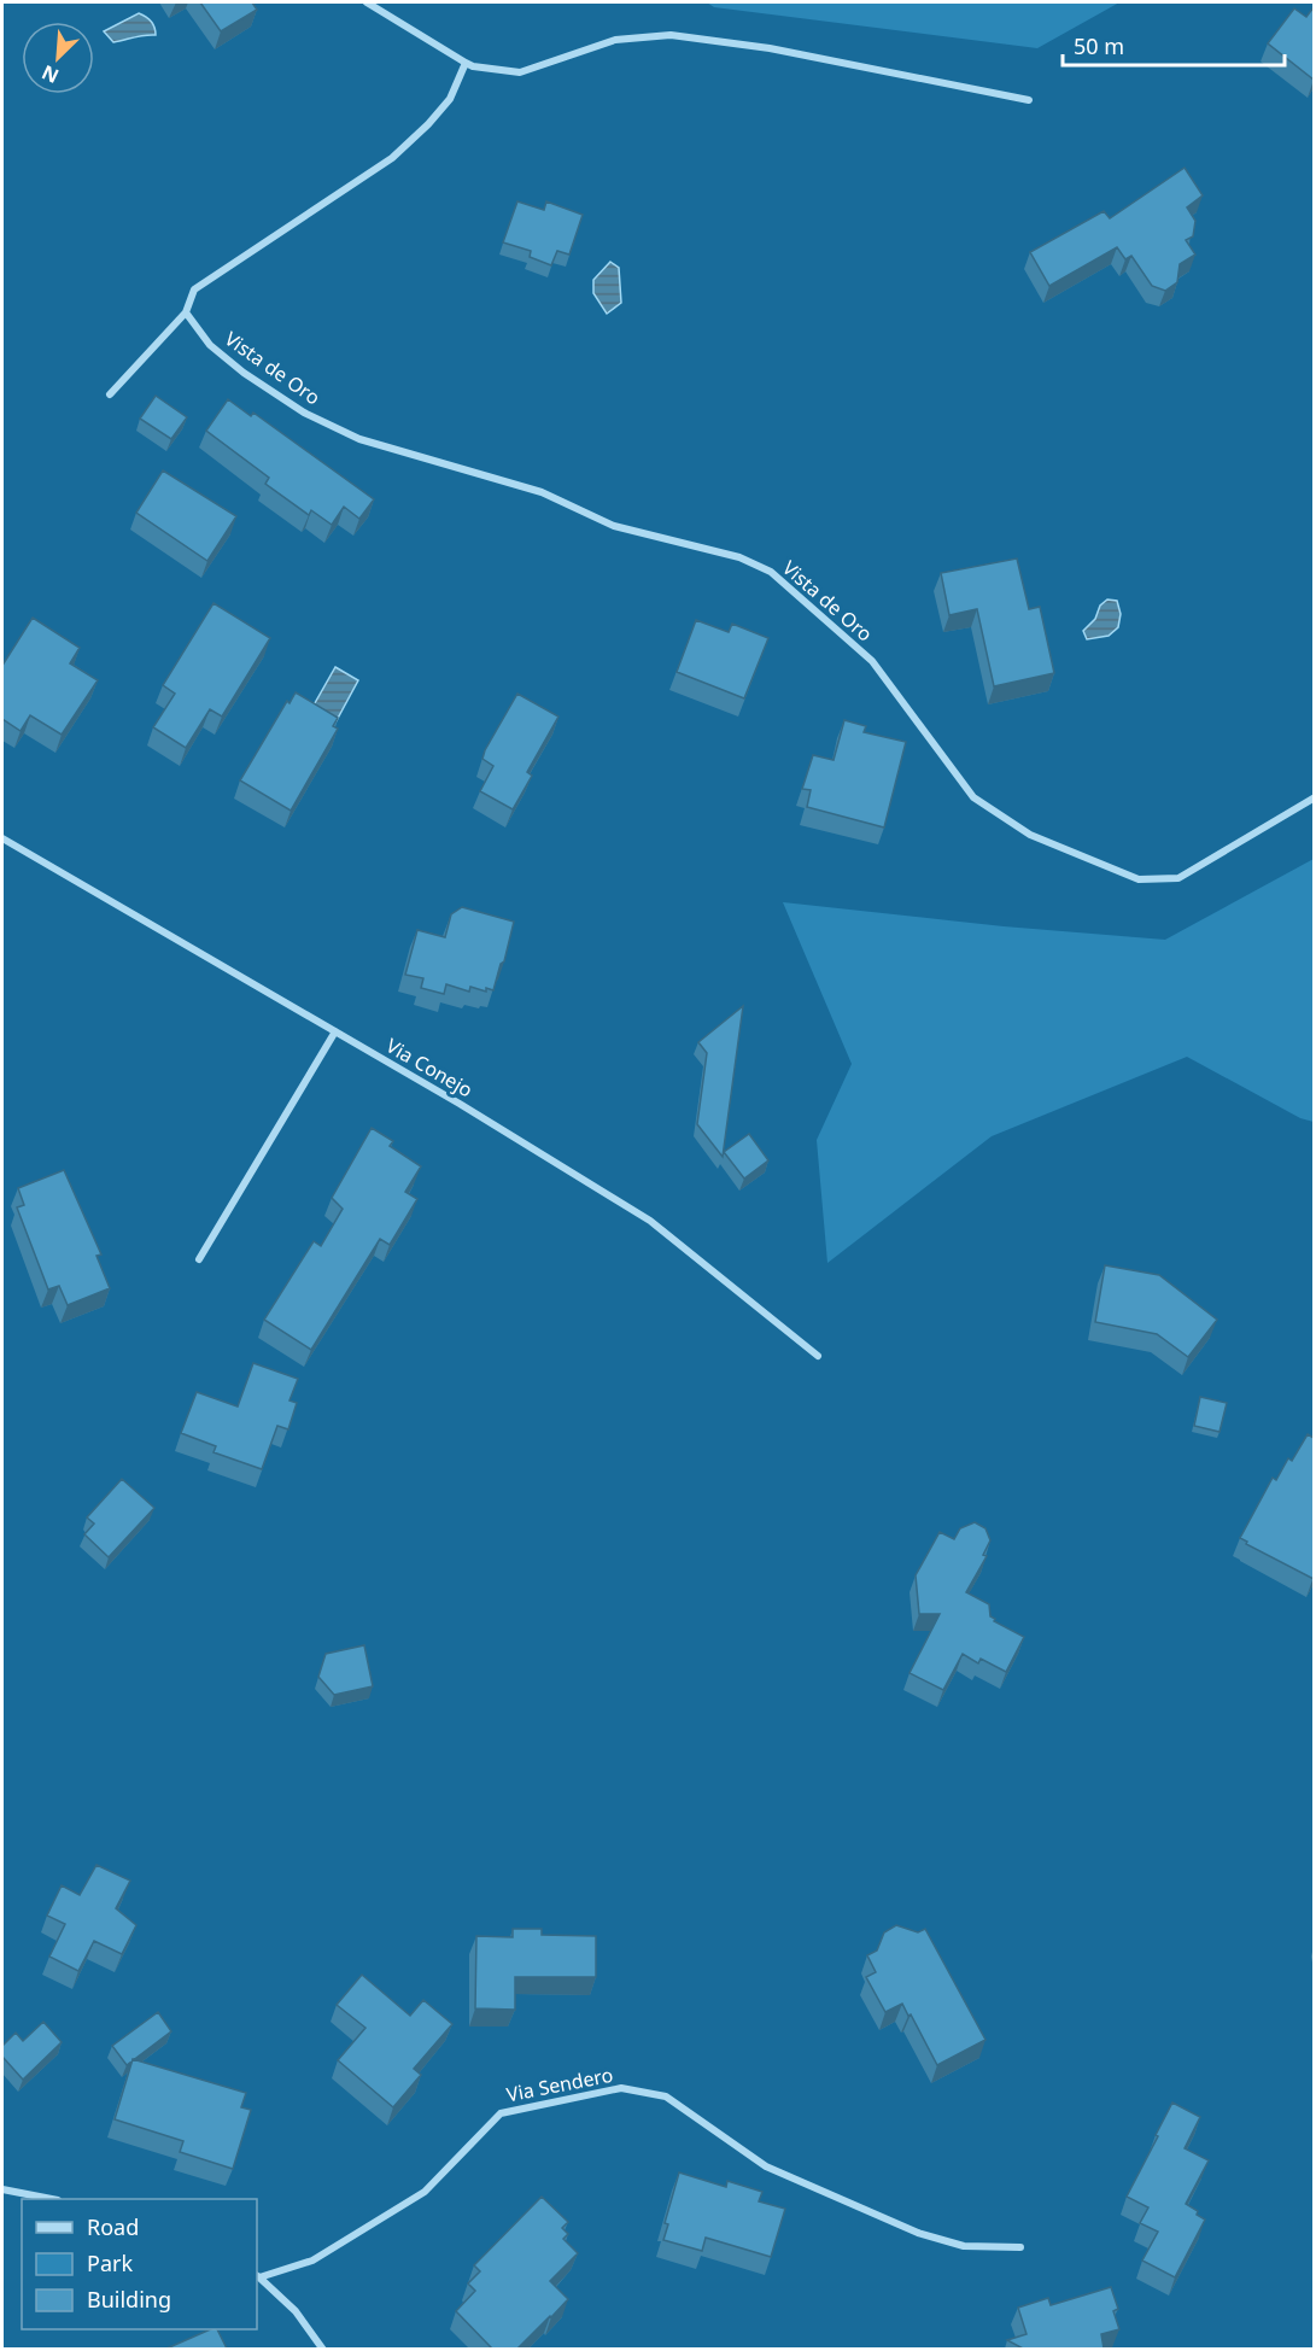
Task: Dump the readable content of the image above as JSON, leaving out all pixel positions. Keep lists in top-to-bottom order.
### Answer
{
  "streets": {
    "street": ["Vista de Oro", "Via Conejo", "Via Sendero"]
  },
  "legend": ["Road", "Park", "Building"],
  "scale_bar": "50 m",
  "north": "bottom left"
}
